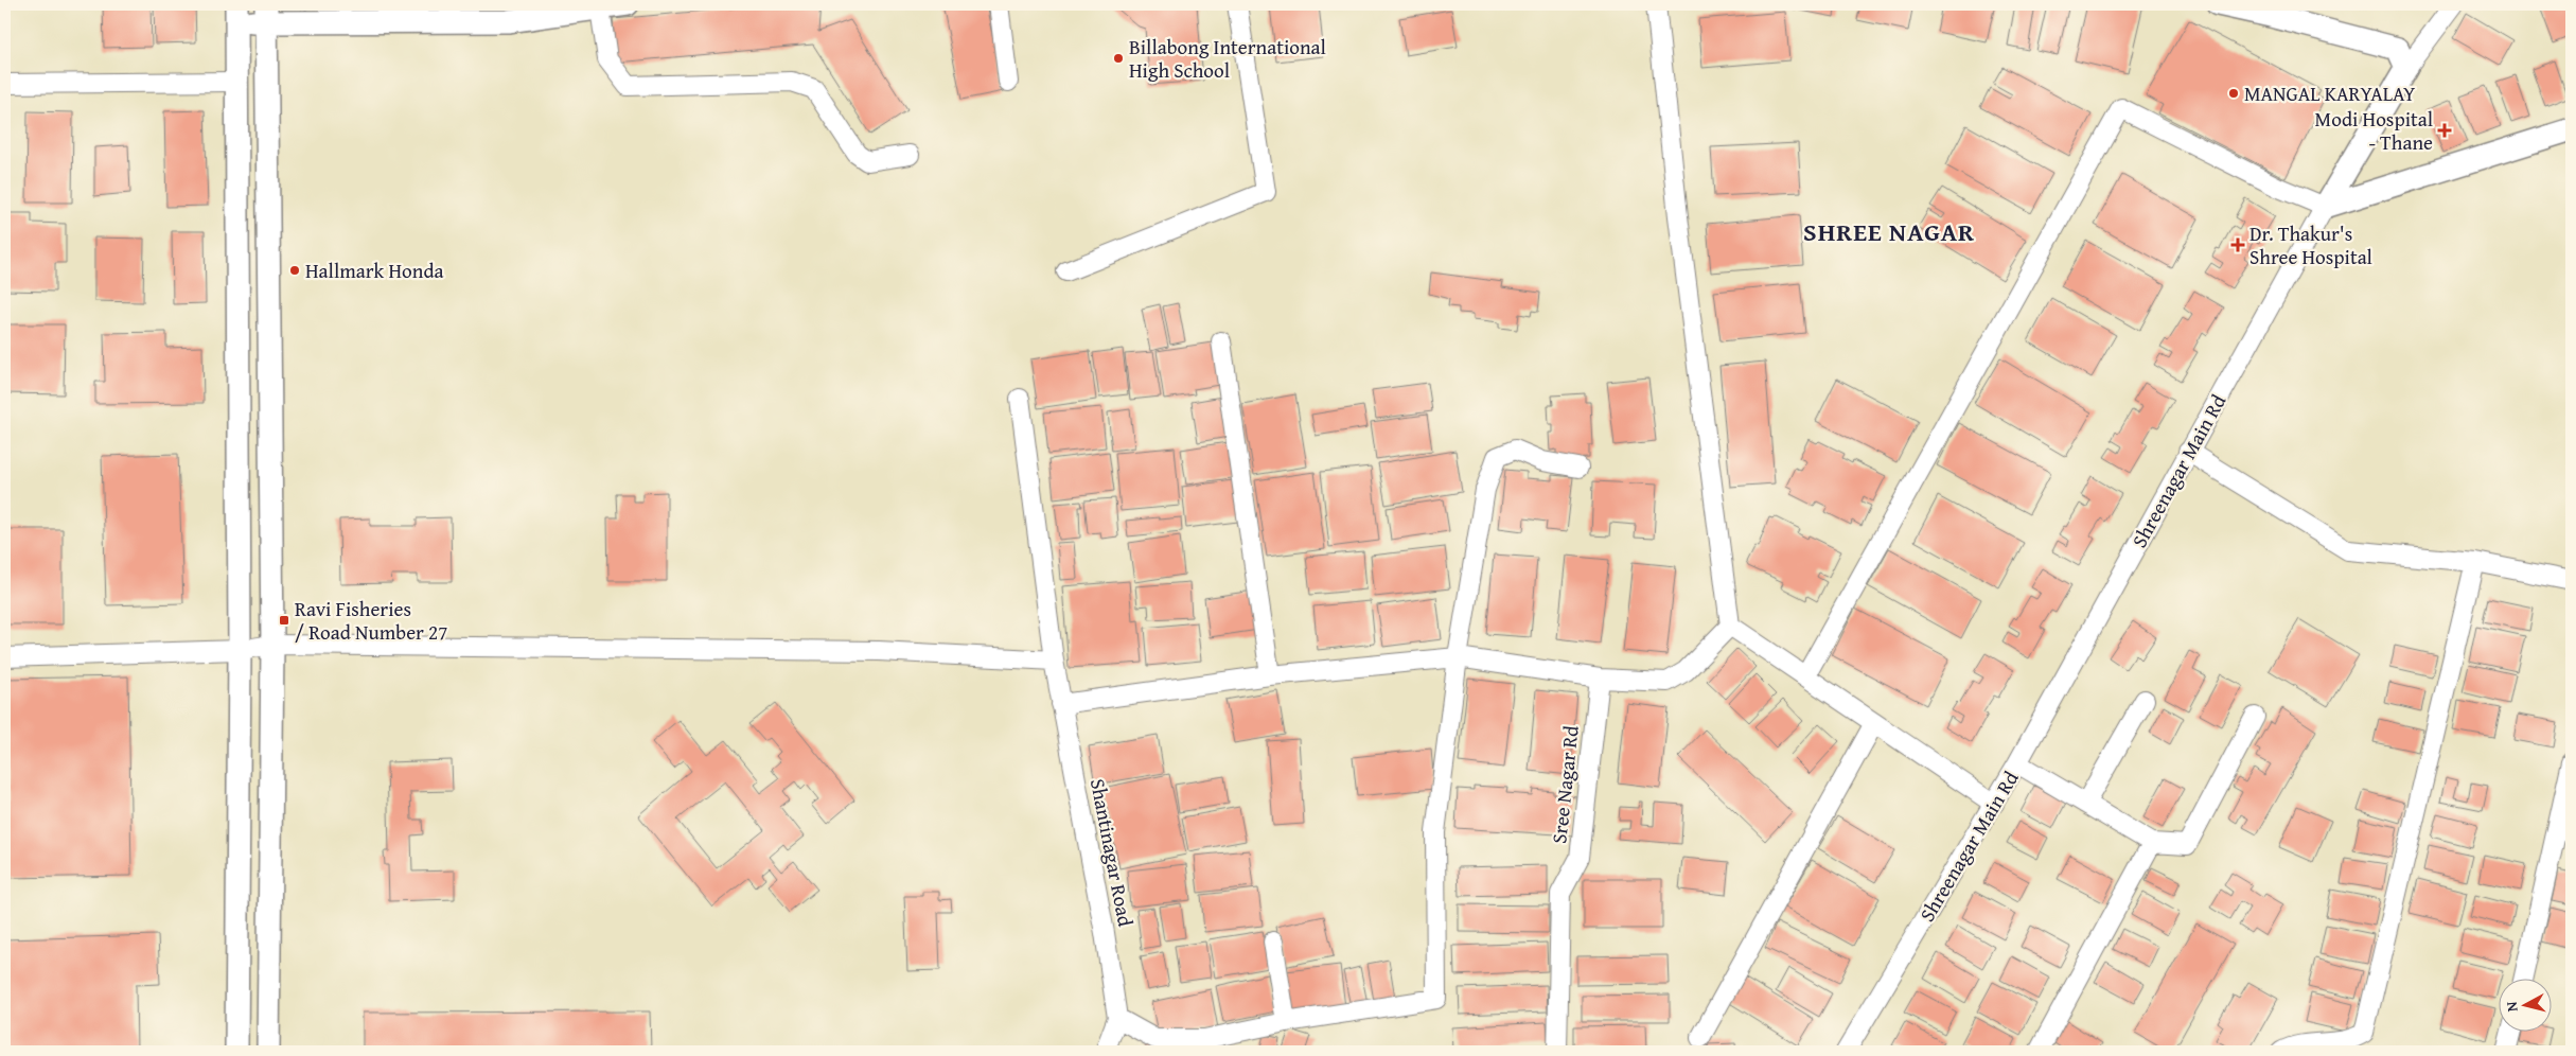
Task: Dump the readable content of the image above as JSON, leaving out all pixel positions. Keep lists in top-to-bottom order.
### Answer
{
  "streets": {
    "street": ["Shreenagar Main Rd", "Sree Nagar Rd", "Shantinagar Road"]
  },
  "districts": ["SHREE NAGAR"],
  "places": {
    "other": ["Billabong International High School", "MANGAL KARYALAY", "Hallmark Honda"],
    "health": ["Modi Hospital - Thane", "Dr. Thakur's Shree Hospital"],
    "transit": ["Ravi Fisheries / Road Number 27"]
  },
  "north": "left"
}
